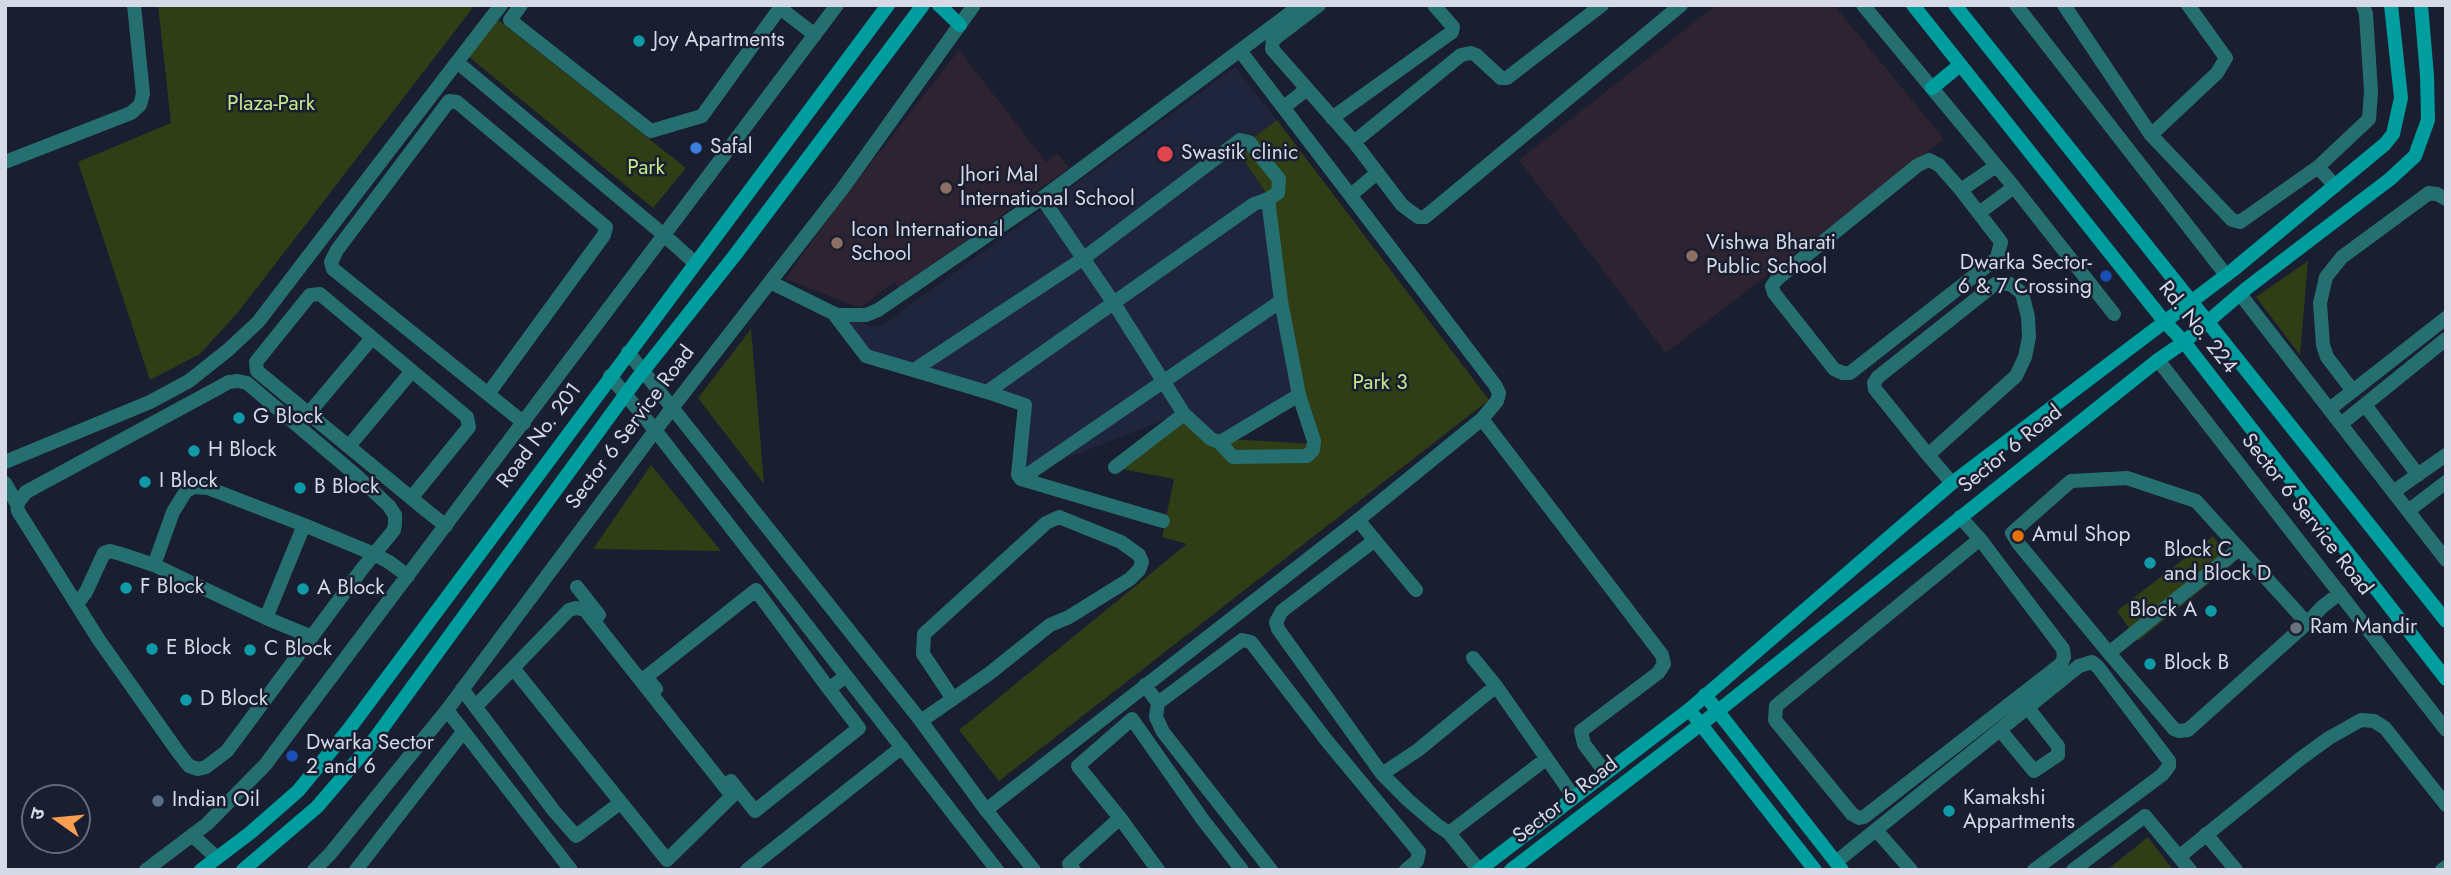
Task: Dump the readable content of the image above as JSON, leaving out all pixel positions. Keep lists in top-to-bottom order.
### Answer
{
  "streets": {
    "main road": ["Rd. No. 224", "Road No. 201", "Sector 6 Road"],
    "street": ["Sector 6 Service Road"]
  },
  "crossings": [
    ["Rd. No. 224", "Sector 6 Road"],
    ["Sector 6 Service Road", "Sector 6 Road"]
  ],
  "parks": ["Plaza-Park", "Park", "Park 3"],
  "places": [
    "Joy Apartments",
    "Safal",
    "Swastik clinic",
    "Jhori Mal International School",
    "Icon International School",
    "Vishwa Bharati Public School",
    "Dwarka Sector- 6 & 7 Crossing",
    "G Block",
    "H Block",
    "I Block",
    "B Block",
    "Amul Shop",
    "Block C and Block D",
    "F Block",
    "A Block",
    "Block A",
    "Ram Mandir",
    "E Block",
    "C Block",
    "Block B",
    "D Block",
    "Dwarka Sector 2 and 6",
    "Indian Oil",
    "Kamakshi Appartments"
  ],
  "north": "left"
}
